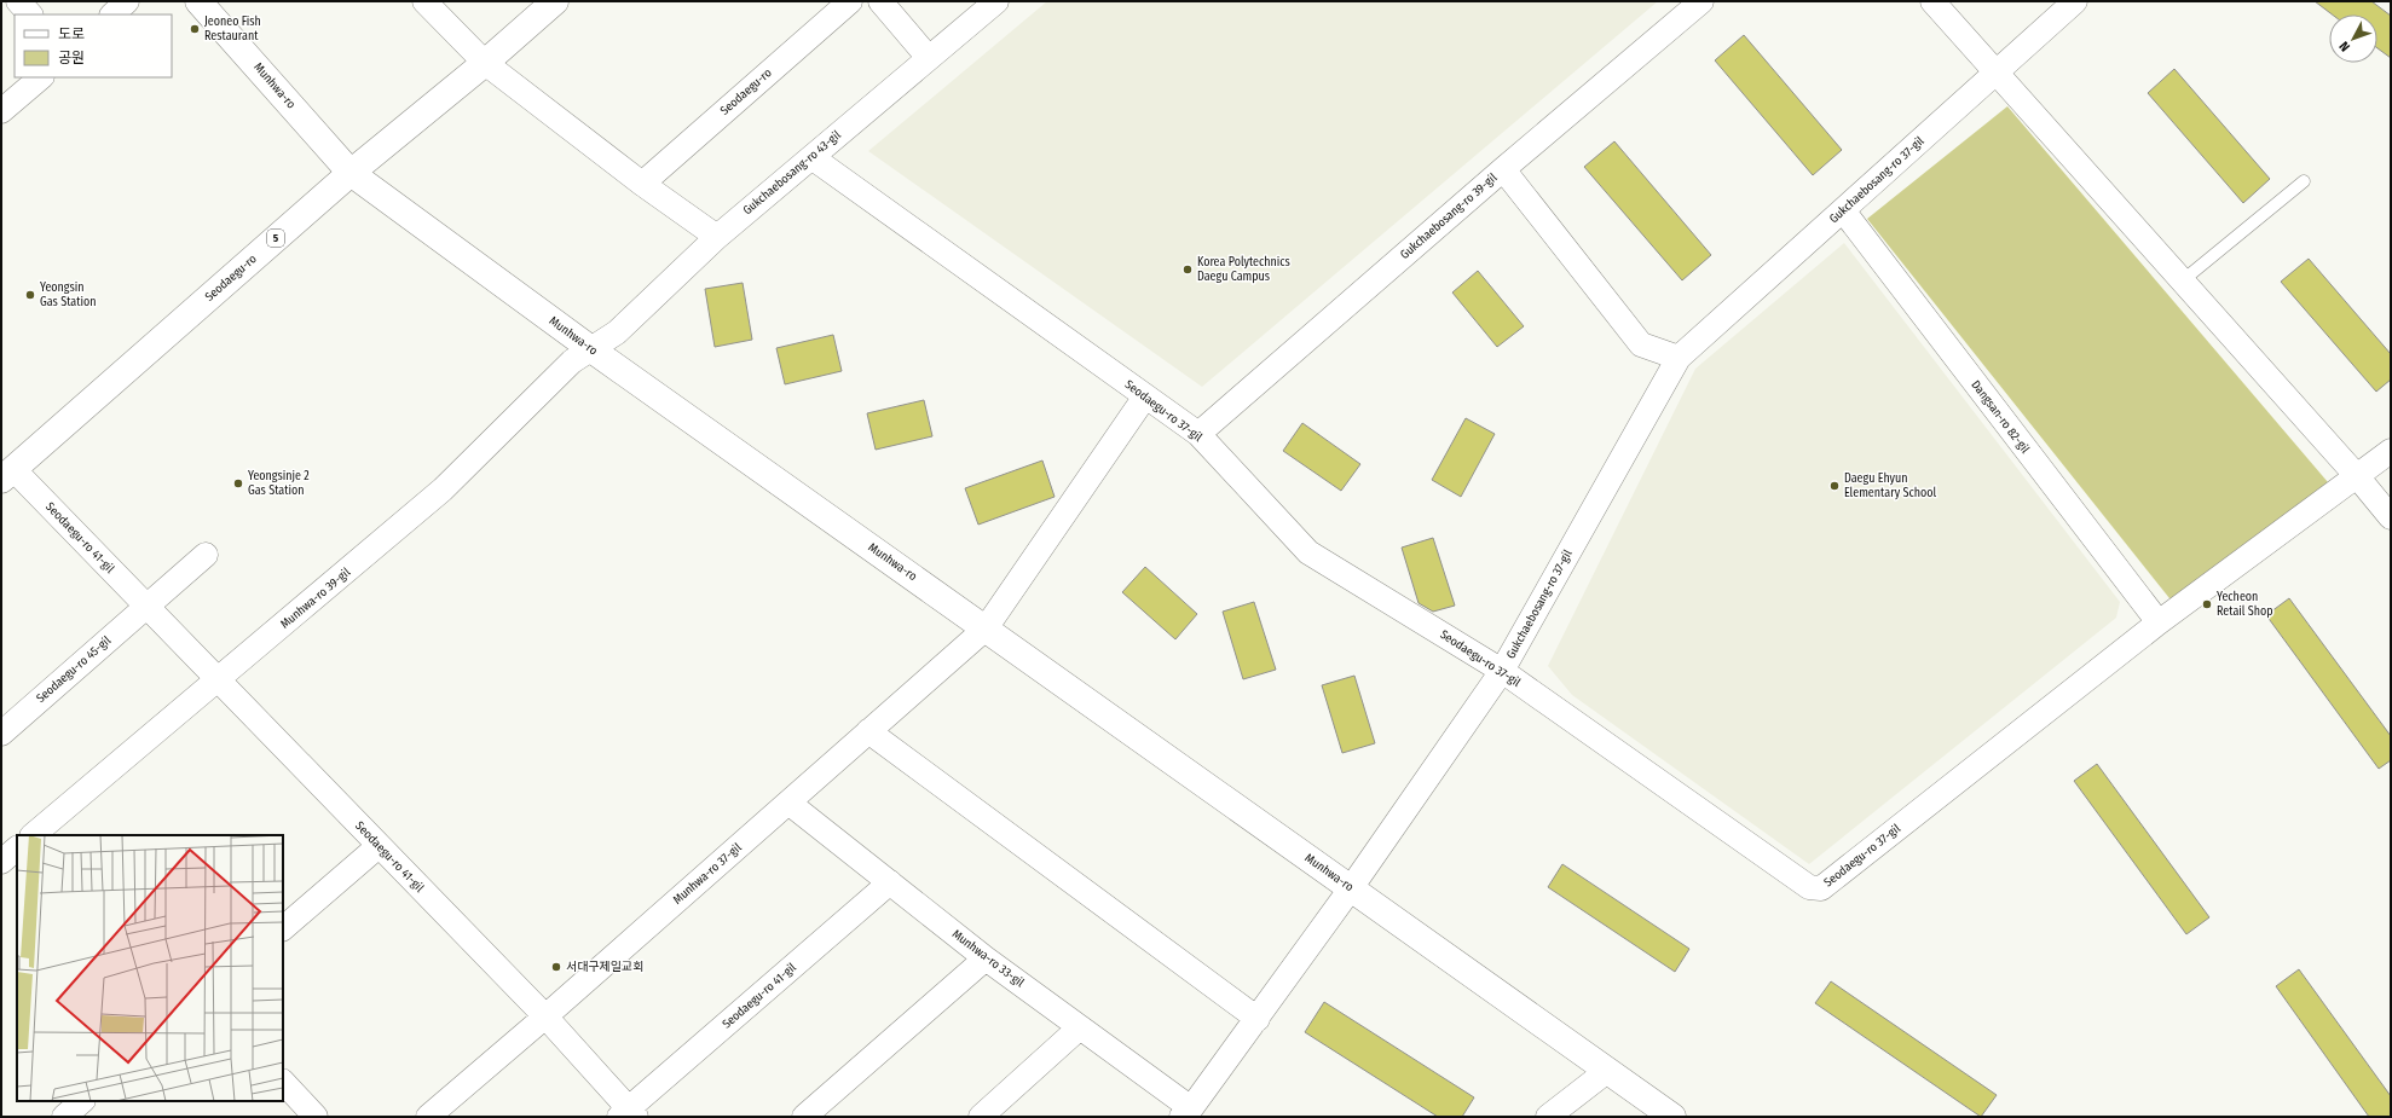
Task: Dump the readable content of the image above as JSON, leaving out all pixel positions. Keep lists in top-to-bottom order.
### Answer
{
  "streets": {
    "main road": ["Munhwa-ro", "Seodaegu-ro", "5"],
    "street": [
      "Gukchaebosang-ro 43-gil",
      "Gukchaebosang-ro 37-gil",
      "Gukchaebosang-ro 39-gil",
      "Seodaegu-ro 37-gil",
      "Dangsan-ro 82-gil",
      "Seodaegu-ro 41-gil",
      "Munhwa-ro 39-gil",
      "Seodaegu-ro 45-gil",
      "Munhwa-ro 37-gil",
      "Munhwa-ro 33-gil"
    ]
  },
  "crossings": [
    ["Munhwa-ro", "Seodaegu-ro"],
    ["Munhwa-ro", "Gukchaebosang-ro 43-gil"],
    ["Munhwa-ro", "Gukchaebosang-ro 37-gil"],
    ["Munhwa-ro", "Munhwa-ro 39-gil"],
    ["Munhwa-ro", "Munhwa-ro 37-gil"],
    ["Munhwa-ro", "Munhwa-ro 33-gil"],
    ["Seodaegu-ro", "Seodaegu-ro 41-gil"],
    ["Gukchaebosang-ro 43-gil", "Seodaegu-ro 37-gil"],
    ["Gukchaebosang-ro 43-gil", "Munhwa-ro 39-gil"],
    ["Gukchaebosang-ro 37-gil", "Seodaegu-ro 37-gil"],
    ["Gukchaebosang-ro 37-gil", "Dangsan-ro 82-gil"],
    ["Gukchaebosang-ro 37-gil", "Munhwa-ro 33-gil"],
    ["Gukchaebosang-ro 39-gil", "Seodaegu-ro 37-gil"],
    ["Seodaegu-ro 37-gil", "Dangsan-ro 82-gil"],
    ["Seodaegu-ro 41-gil", "Munhwa-ro 39-gil"],
    ["Seodaegu-ro 41-gil", "Seodaegu-ro 45-gil"],
    ["Seodaegu-ro 41-gil", "Munhwa-ro 37-gil"],
    ["Seodaegu-ro 41-gil", "Munhwa-ro 33-gil"],
    ["Munhwa-ro 37-gil", "Munhwa-ro 33-gil"]
  ],
  "places": [
    "Jeoneo Fish Restaurant",
    "Korea Polytechnics Daegu Campus",
    "Yeongsin Gas Station",
    "Yeongsinje 2 Gas Station",
    "Daegu Ehyun Elementary School",
    "Yecheon Retail Shop",
    "서대구제일교회"
  ],
  "legend": ["도로", "공원"],
  "north": "bottom left"
}
